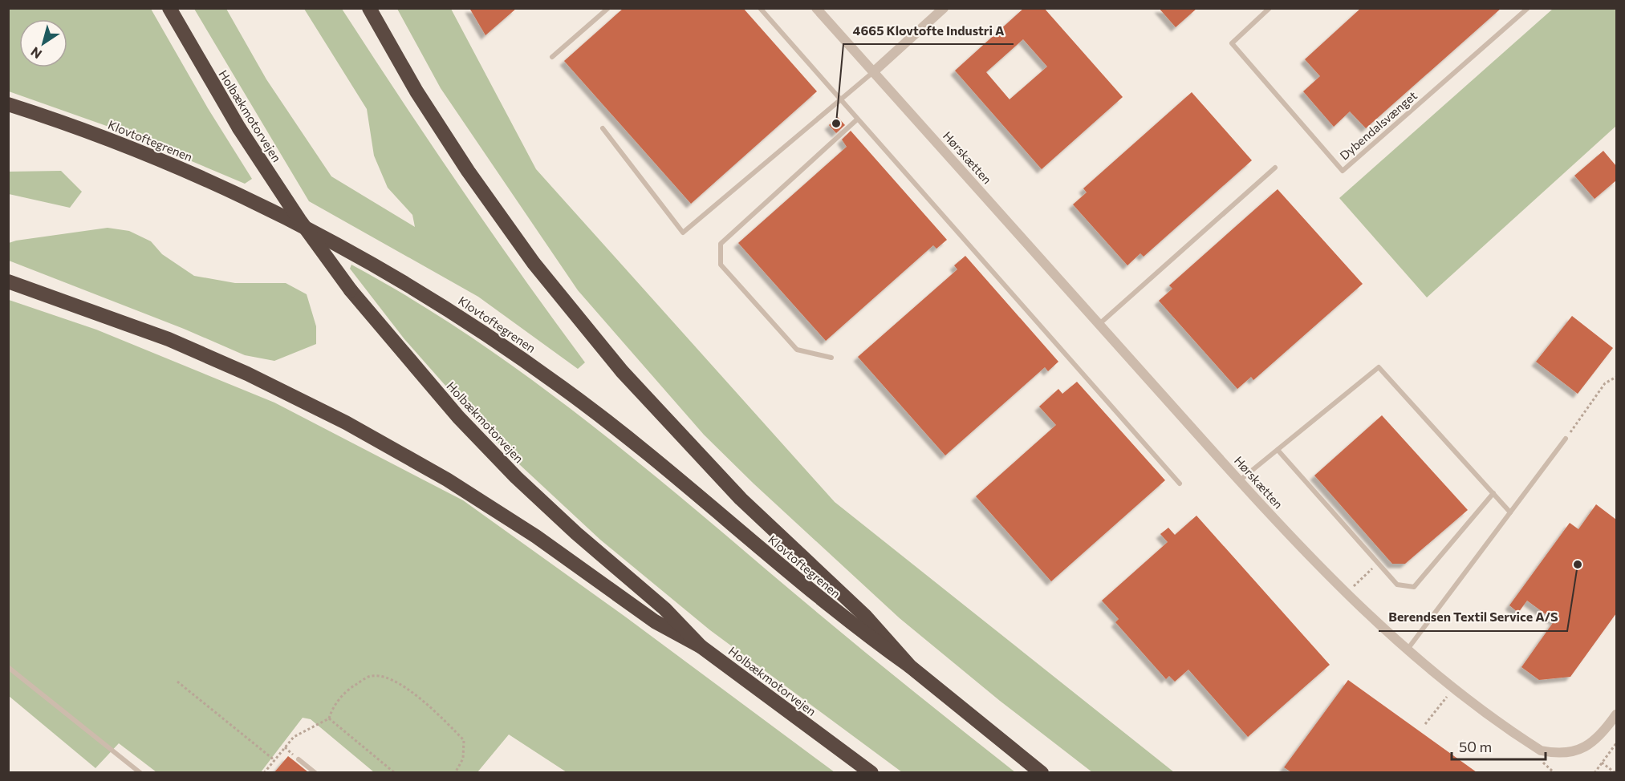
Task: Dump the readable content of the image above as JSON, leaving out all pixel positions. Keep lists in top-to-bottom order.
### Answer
{
  "streets": {
    "highway": ["Holbækmotorvejen", "Klovtoftegrenen"],
    "street": ["Hørskætten"],
    "lane": ["Dybendalsvænget"]
  },
  "places": ["4665 Klovtofte Industri A", "Berendsen Textil Service A/S"],
  "scale_bar": "50 m",
  "north": "bottom left"
}
